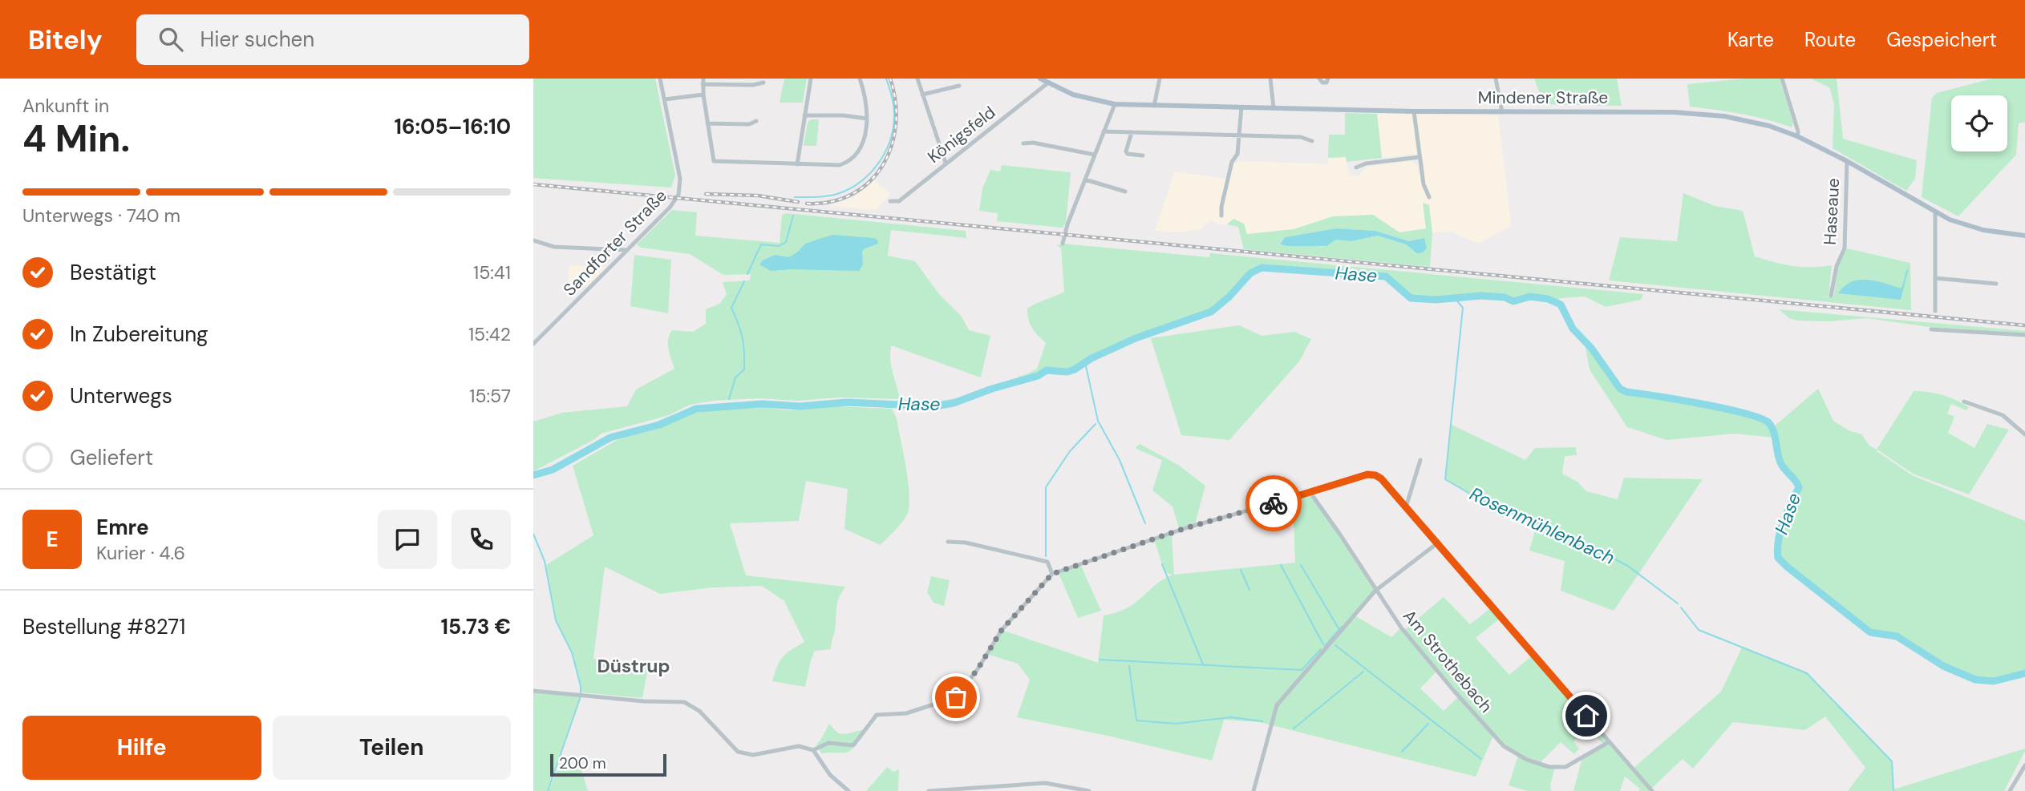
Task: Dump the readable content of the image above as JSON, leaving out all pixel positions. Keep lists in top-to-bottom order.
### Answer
{
  "streets": {
    "main road": ["Mindener Straße"],
    "street": [
      "Königsfeld",
      "Haseaue",
      "Sandforter Straße",
      "Am Strothebach"
    ]
  },
  "crossings": [
    ["Mindener Straße", "Königsfeld"],
    ["Mindener Straße", "Haseaue"]
  ],
  "districts": ["Düstrup"],
  "water": ["Hase", "Rosenmühlenbach"],
  "scale_bar": "200 m",
  "page": {
    "header": "Bitely",
    "search": "Hier suchen",
    "nav": ["Karte", "Route", "Gespeichert"],
    "heading": ["4 Min.", "Ankunft in", "16:05–16:10"],
    "panel": [
      "Emre",
      "Kurier · 4.6",
      "Bestellung #8271",
      "15.73 €"
    ],
    "bar": "Unterwegs · 740 m",
    "list": [
      ["Bestätigt", "15:41"],
      ["In Zubereitung", "15:42"],
      ["Unterwegs", "15:57"],
      "Geliefert"
    ],
    "round": "E",
    "buttons": ["Hilfe", "Teilen"],
    "scale": "200 m"
  }
}
